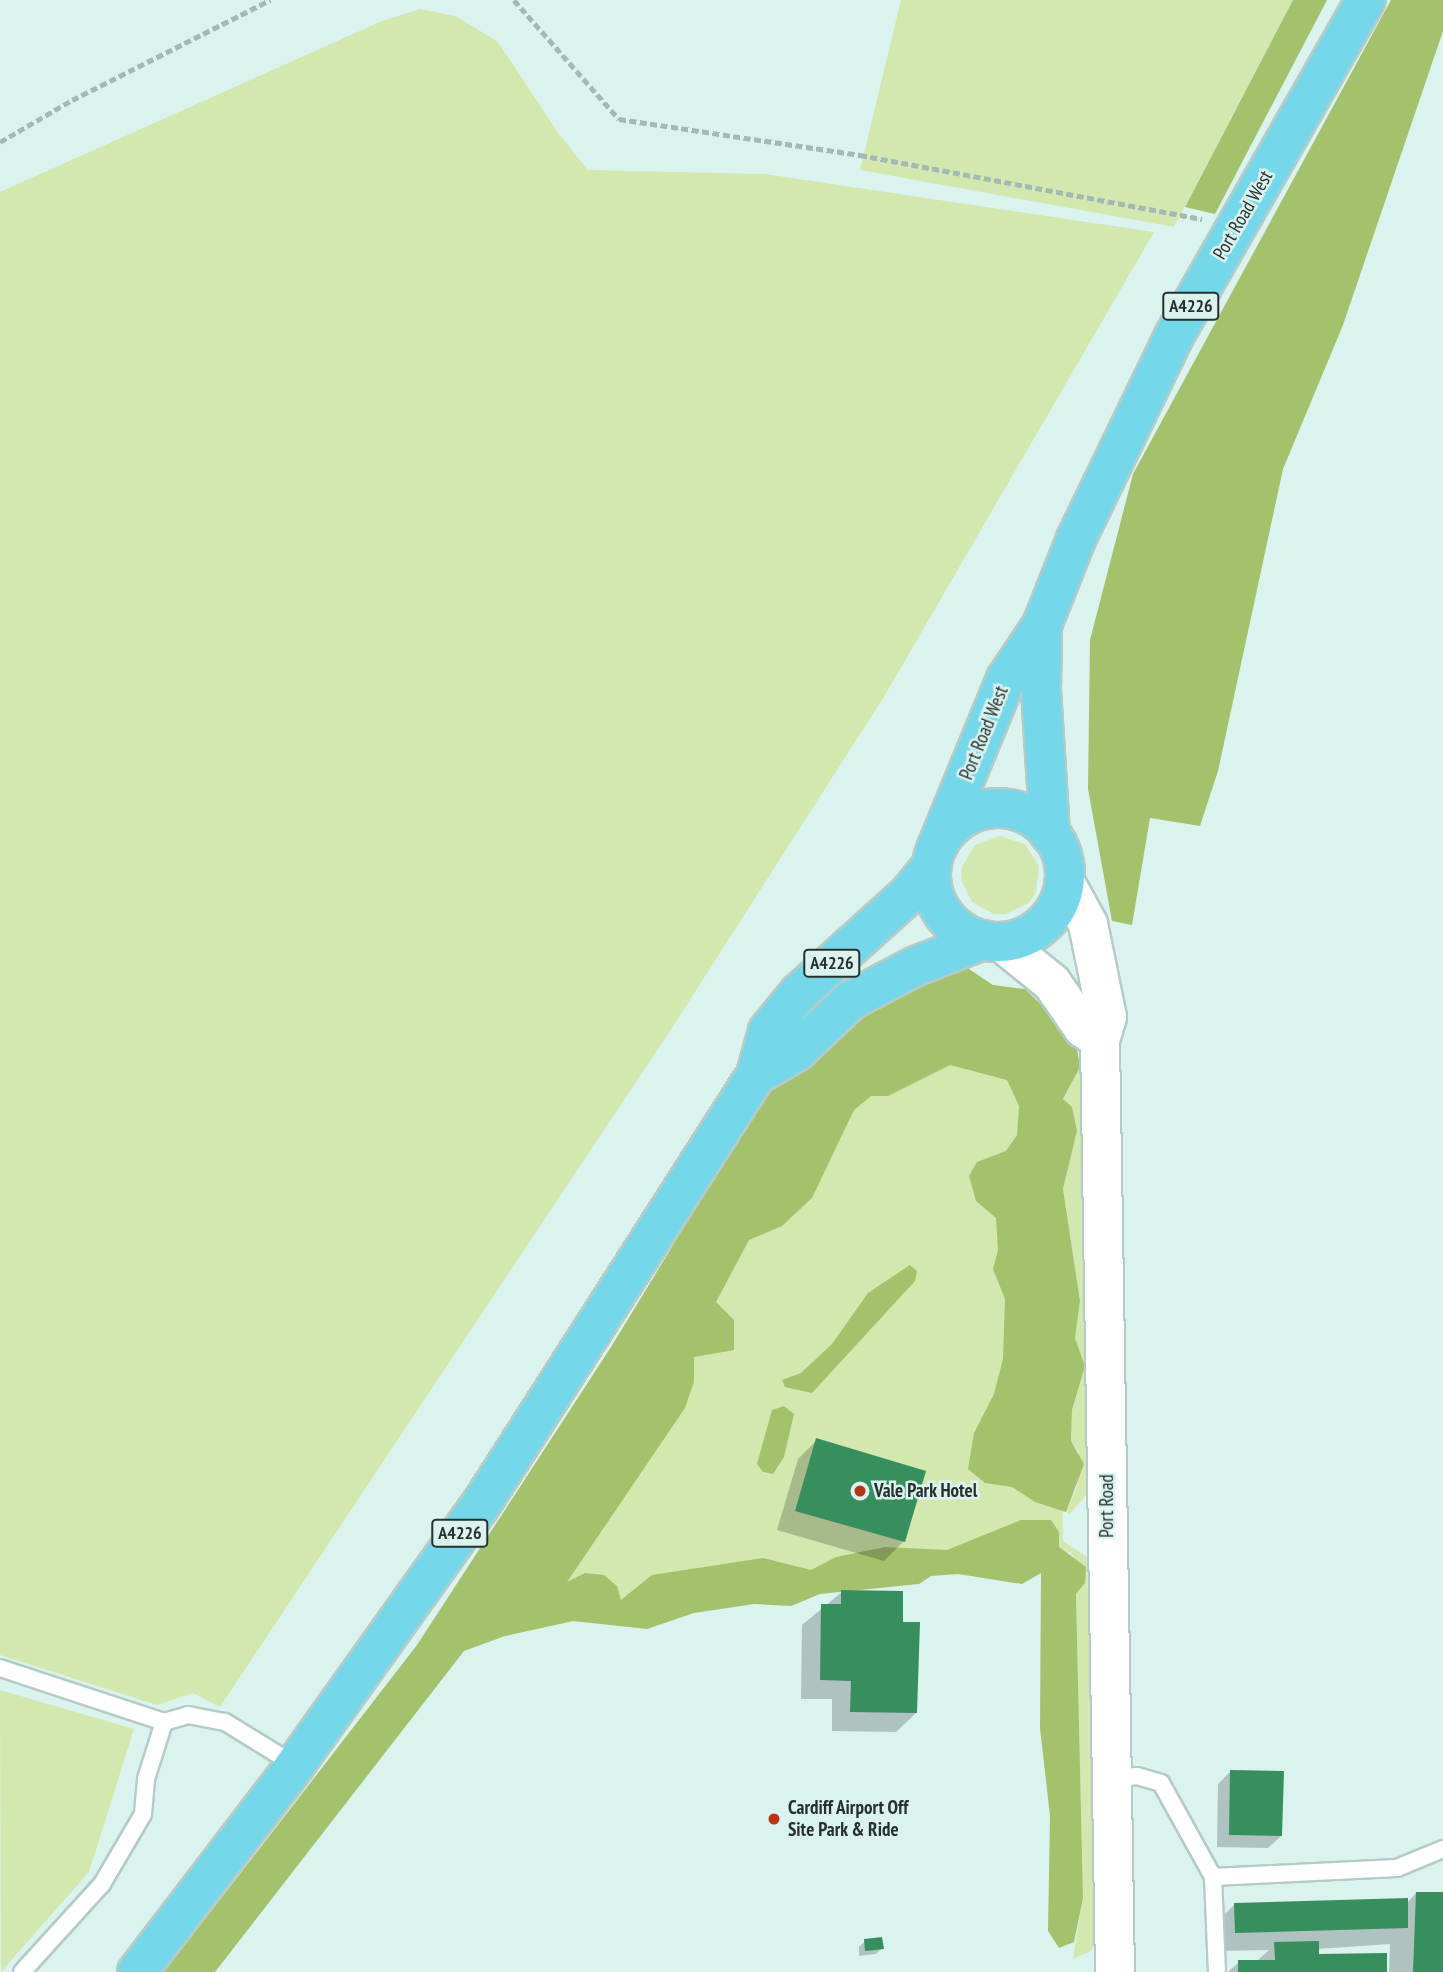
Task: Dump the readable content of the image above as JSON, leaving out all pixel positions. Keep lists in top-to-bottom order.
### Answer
{
  "streets": {
    "main road": ["Port Road West", "A4226"],
    "street": ["Port Road"]
  },
  "crossings": [
    ["Port Road West", "A4226"],
    ["Port Road West", "Port Road"],
    ["A4226", "Port Road"]
  ],
  "places": ["Vale Park Hotel", "Cardiff Airport Off Site Park & Ride"]
}
